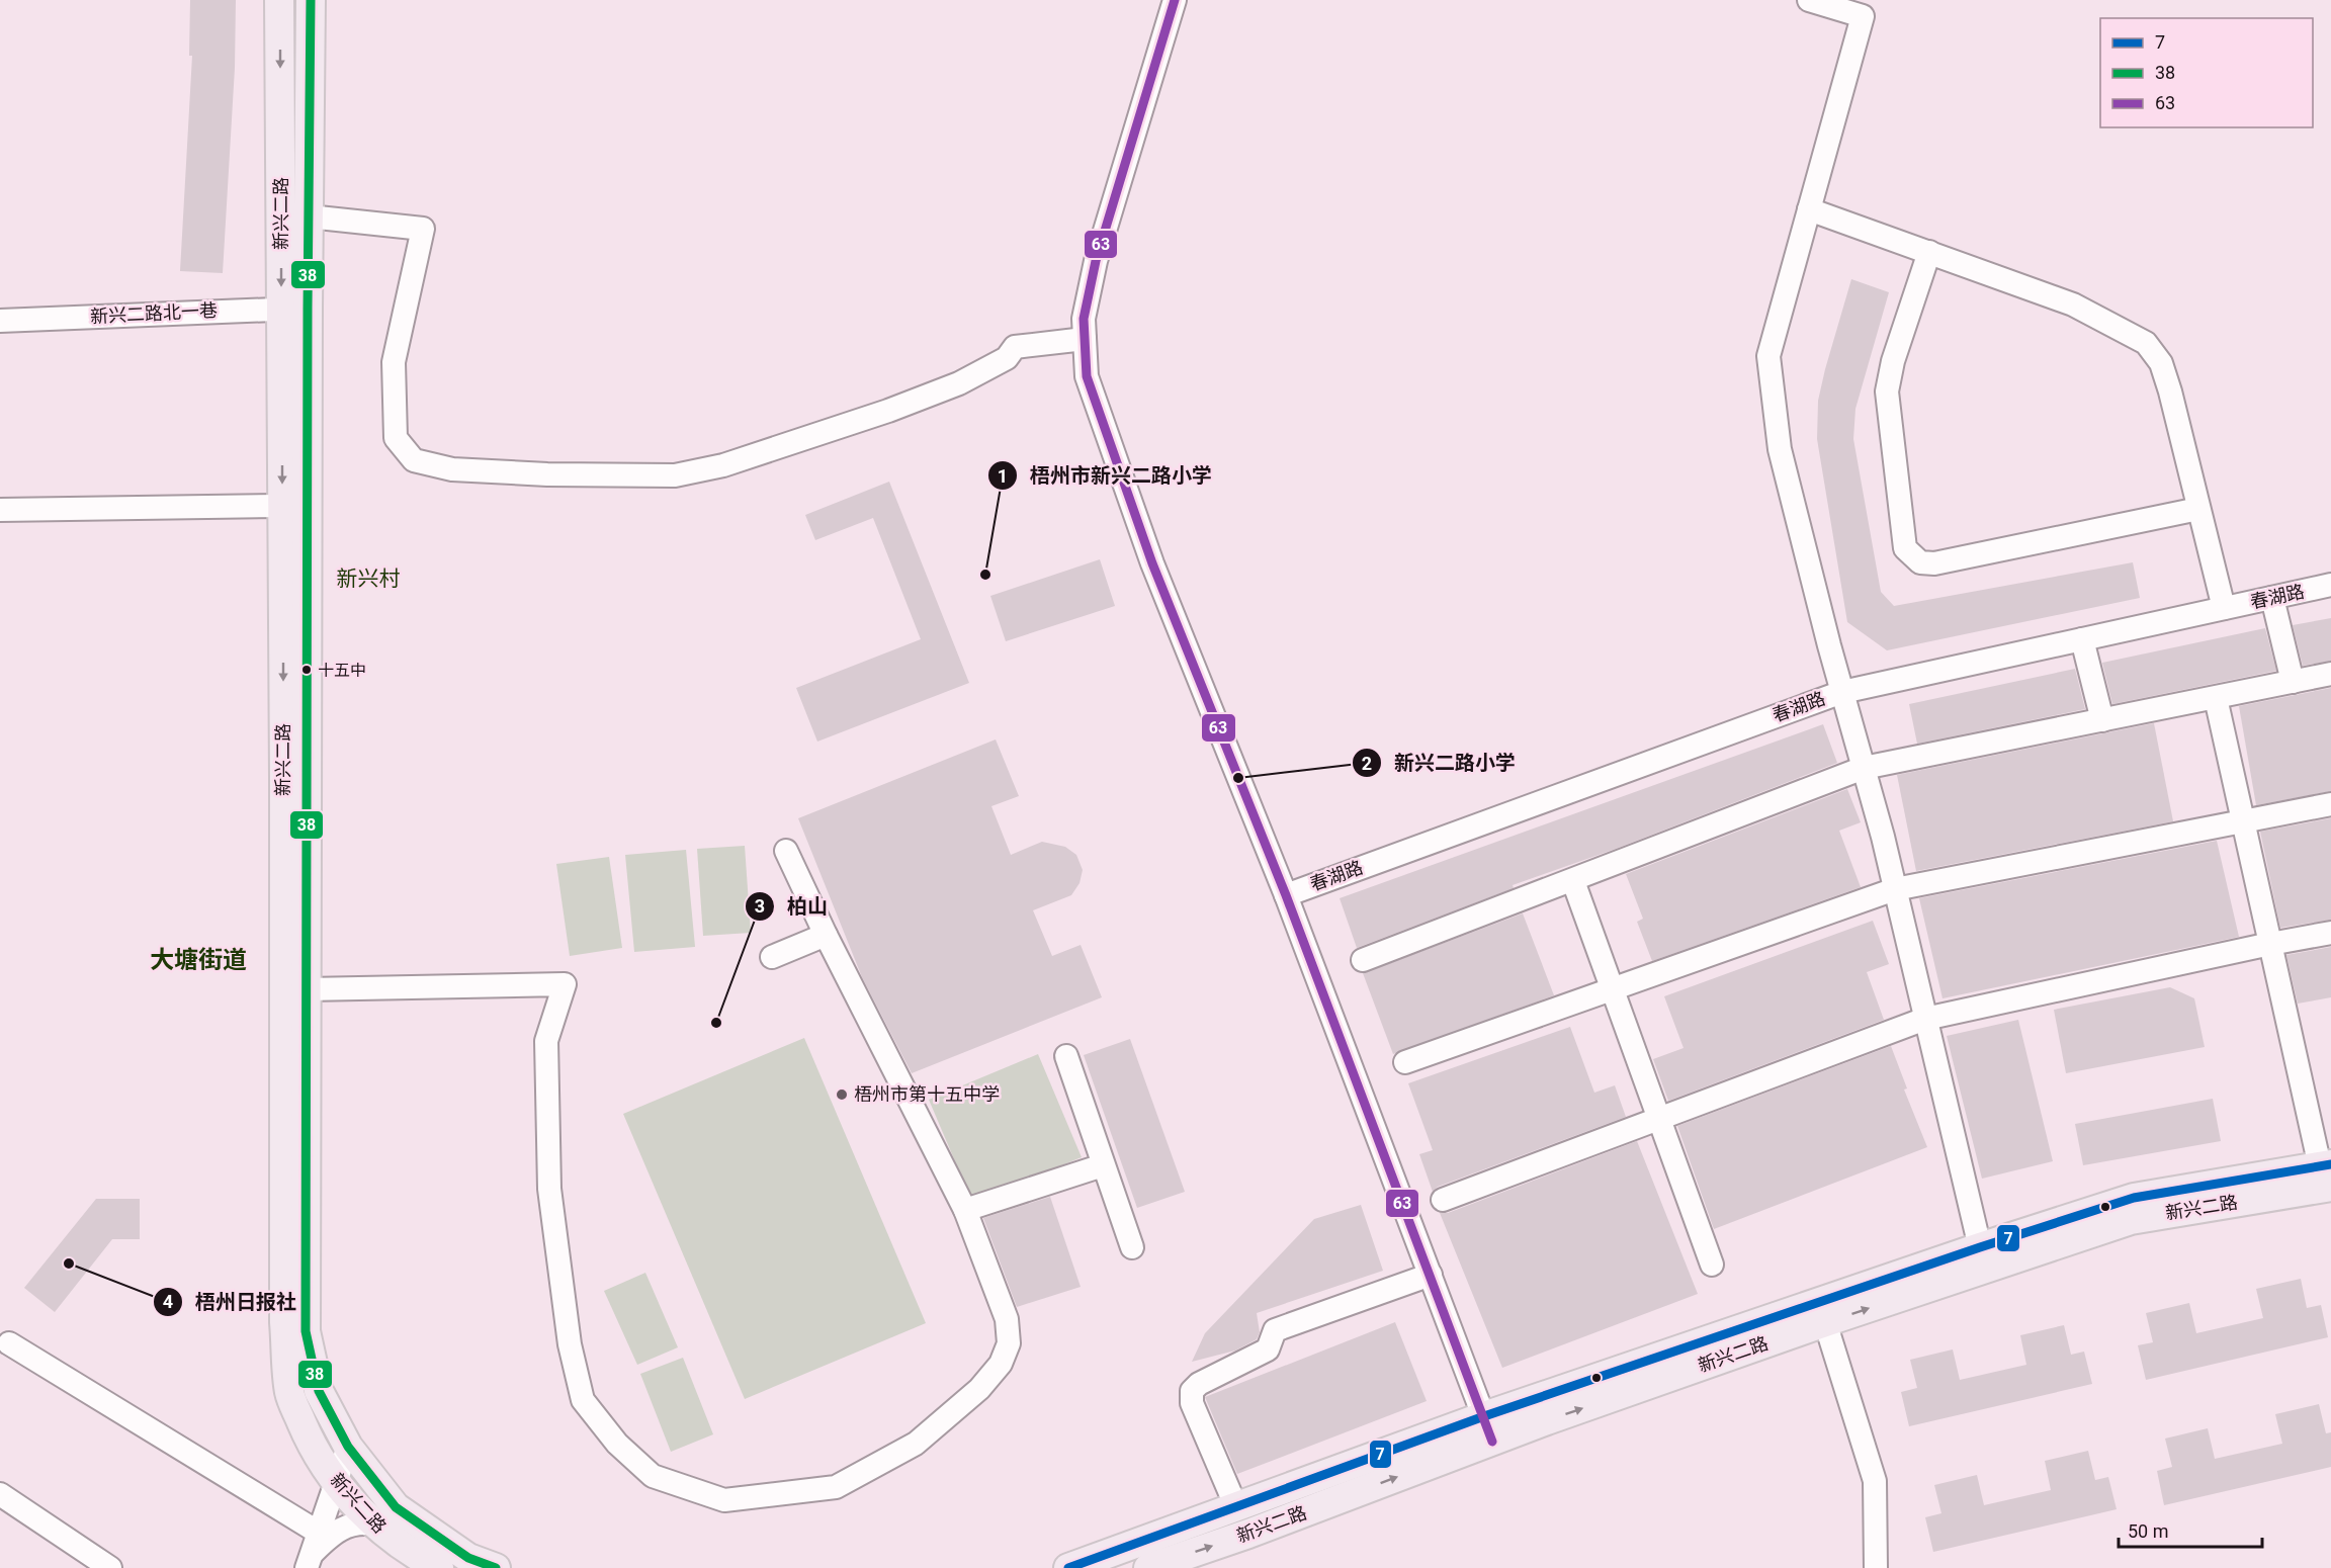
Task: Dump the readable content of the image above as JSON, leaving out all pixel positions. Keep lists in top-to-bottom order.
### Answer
{
  "streets": {
    "main road": ["新兴二路"],
    "street": ["新兴二路北一巷", "春湖路"]
  },
  "crossings": [
    ["新兴二路", "新兴二路北一巷"]
  ],
  "districts": ["新兴村", "大塘街道"],
  "places": [
    "梧州市新兴二路小学",
    "十五中",
    "新兴二路小学",
    "柏山",
    "梧州市第十五中学",
    "梧州日报社"
  ],
  "lines": ["transit line 38", "transit line 63", "transit line 7"],
  "legend": ["7", "38", "63"],
  "scale_bar": "50 m"
}
